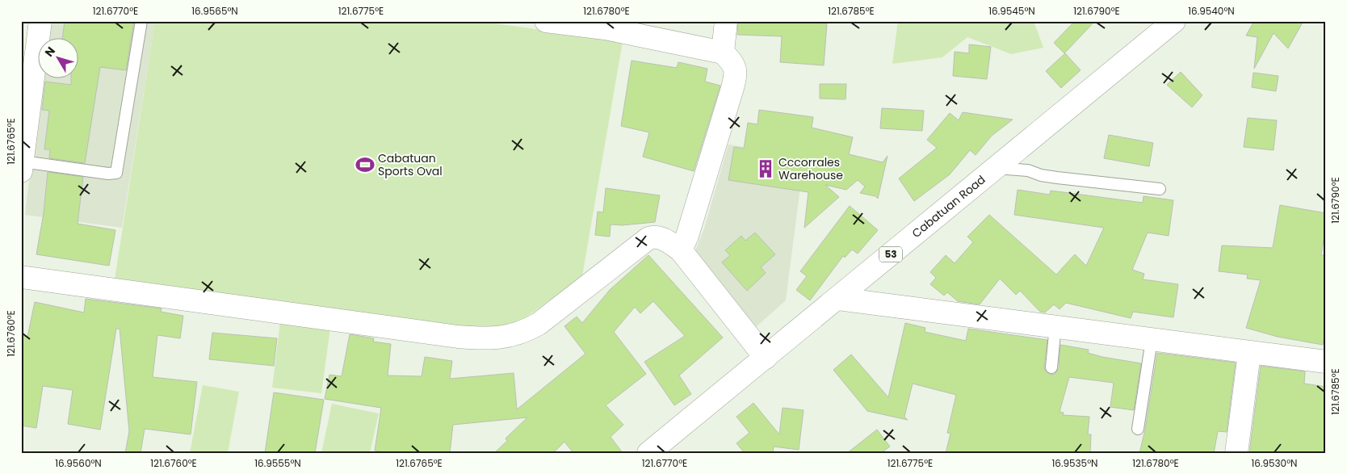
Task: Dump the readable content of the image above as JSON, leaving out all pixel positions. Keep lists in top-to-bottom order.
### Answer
{
  "streets": {
    "main road": ["Cabatuan Road", "53"]
  },
  "places": {
    "sports": ["Cabatuan Sports Oval"],
    "building": ["Cccorrales Warehouse"]
  },
  "north": "top left",
  "coordinates": [
    "121.6770°E",
    "16.9565°N",
    "121.6775°E",
    "121.6780°E",
    "121.6785°E",
    "16.9545°N",
    "121.6790°E",
    "16.9540°N",
    "121.6765°E",
    "121.6760°E",
    "16.9560°N",
    "16.9555°N",
    "16.9535°N",
    "16.9530°N"
  ]
}
